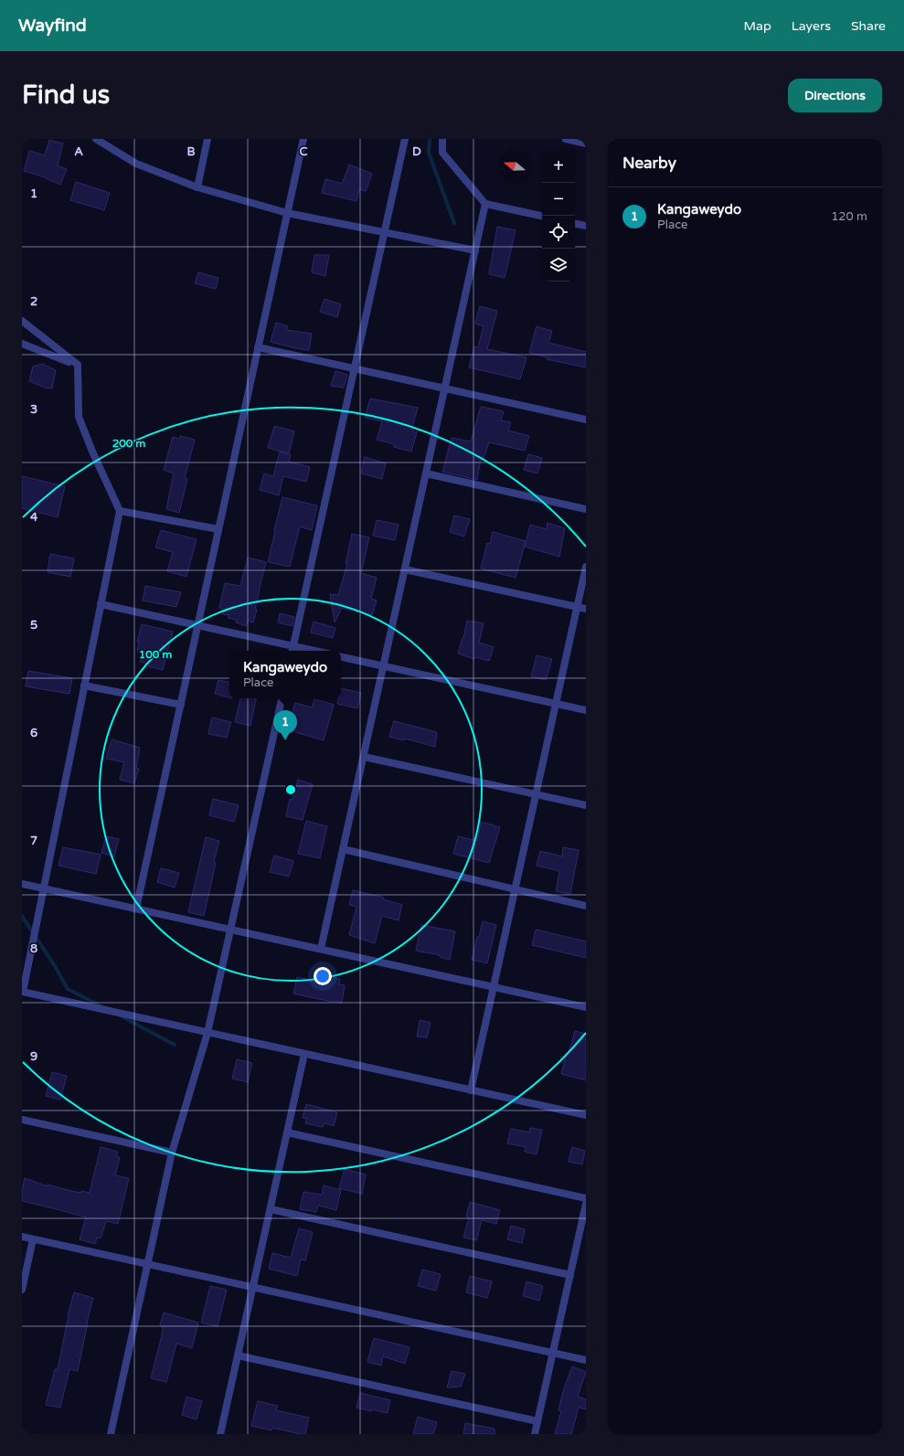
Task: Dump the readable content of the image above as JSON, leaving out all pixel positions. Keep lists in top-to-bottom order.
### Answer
{
  "north": "left",
  "page": {
    "header": "Wayfind",
    "nav": ["Map", "Layers", "Share"],
    "buttons": "Directions",
    "title": "Find us",
    "heading": "Nearby",
    "map_buttons": ["+", "−"],
    "list": [
      {
        "mark": "1",
        "name": "Kangaweydo",
        "note": "Place",
        "value": "120 m"
      }
    ],
    "popup": ["Kangaweydo", "Place"],
    "pins": "1"
  },
  "grid": {
    "columns": [
      "A",
      "B",
      "C",
      "D"
    ],
    "rows": [
      "1",
      "2",
      "3",
      "4",
      "5",
      "6",
      "7",
      "8",
      "9"
    ]
  },
  "rings": ["200 m", "100 m"]
}
